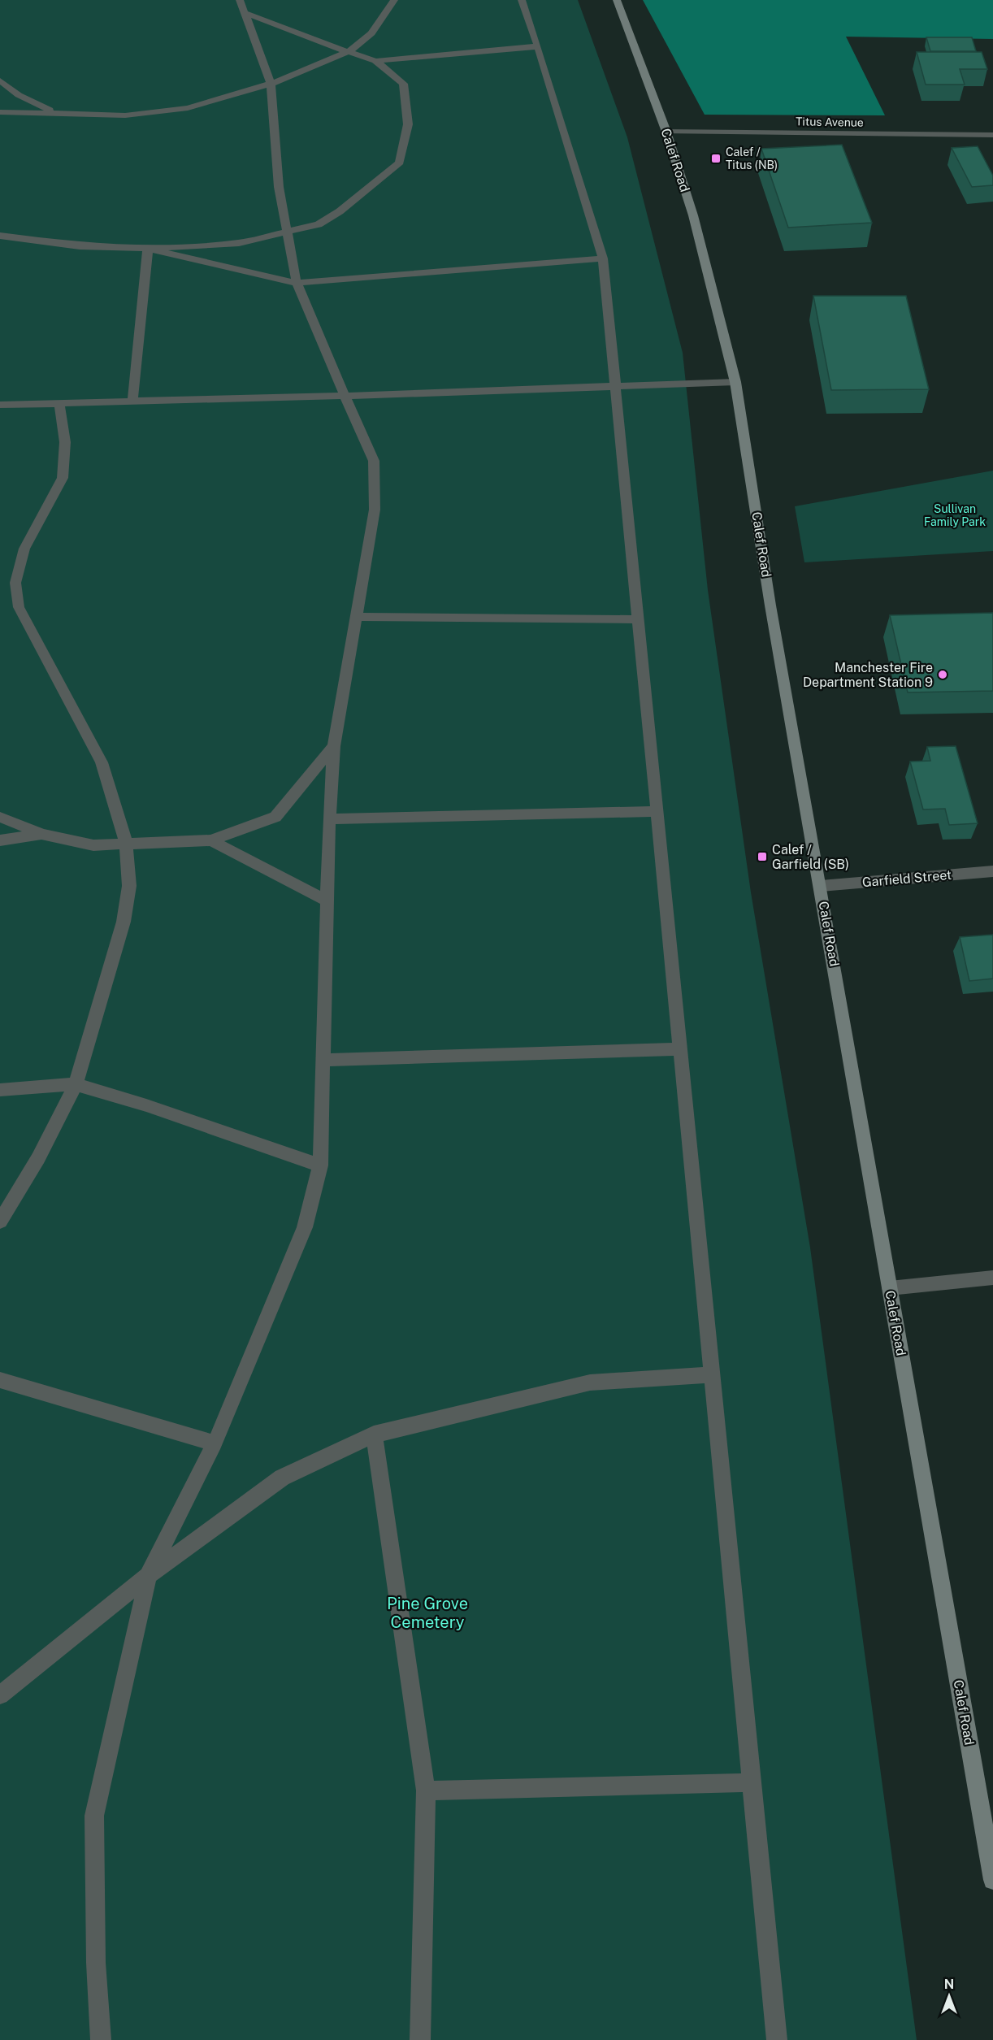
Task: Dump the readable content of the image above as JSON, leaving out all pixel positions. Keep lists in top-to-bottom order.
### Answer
{
  "streets": {
    "main road": ["Calef Road"],
    "street": ["Titus Avenue", "Garfield Street"]
  },
  "crossings": [
    ["Titus Avenue", "Calef Road"],
    ["Calef Road", "Garfield Street"]
  ],
  "parks": ["Sullivan Family Park", "Pine Grove Cemetery"],
  "places": {
    "transit": ["Calef / Titus (NB)", "Calef / Garfield (SB)"],
    "other": ["Manchester Fire Department Station 9"]
  },
  "north": "top"
}
